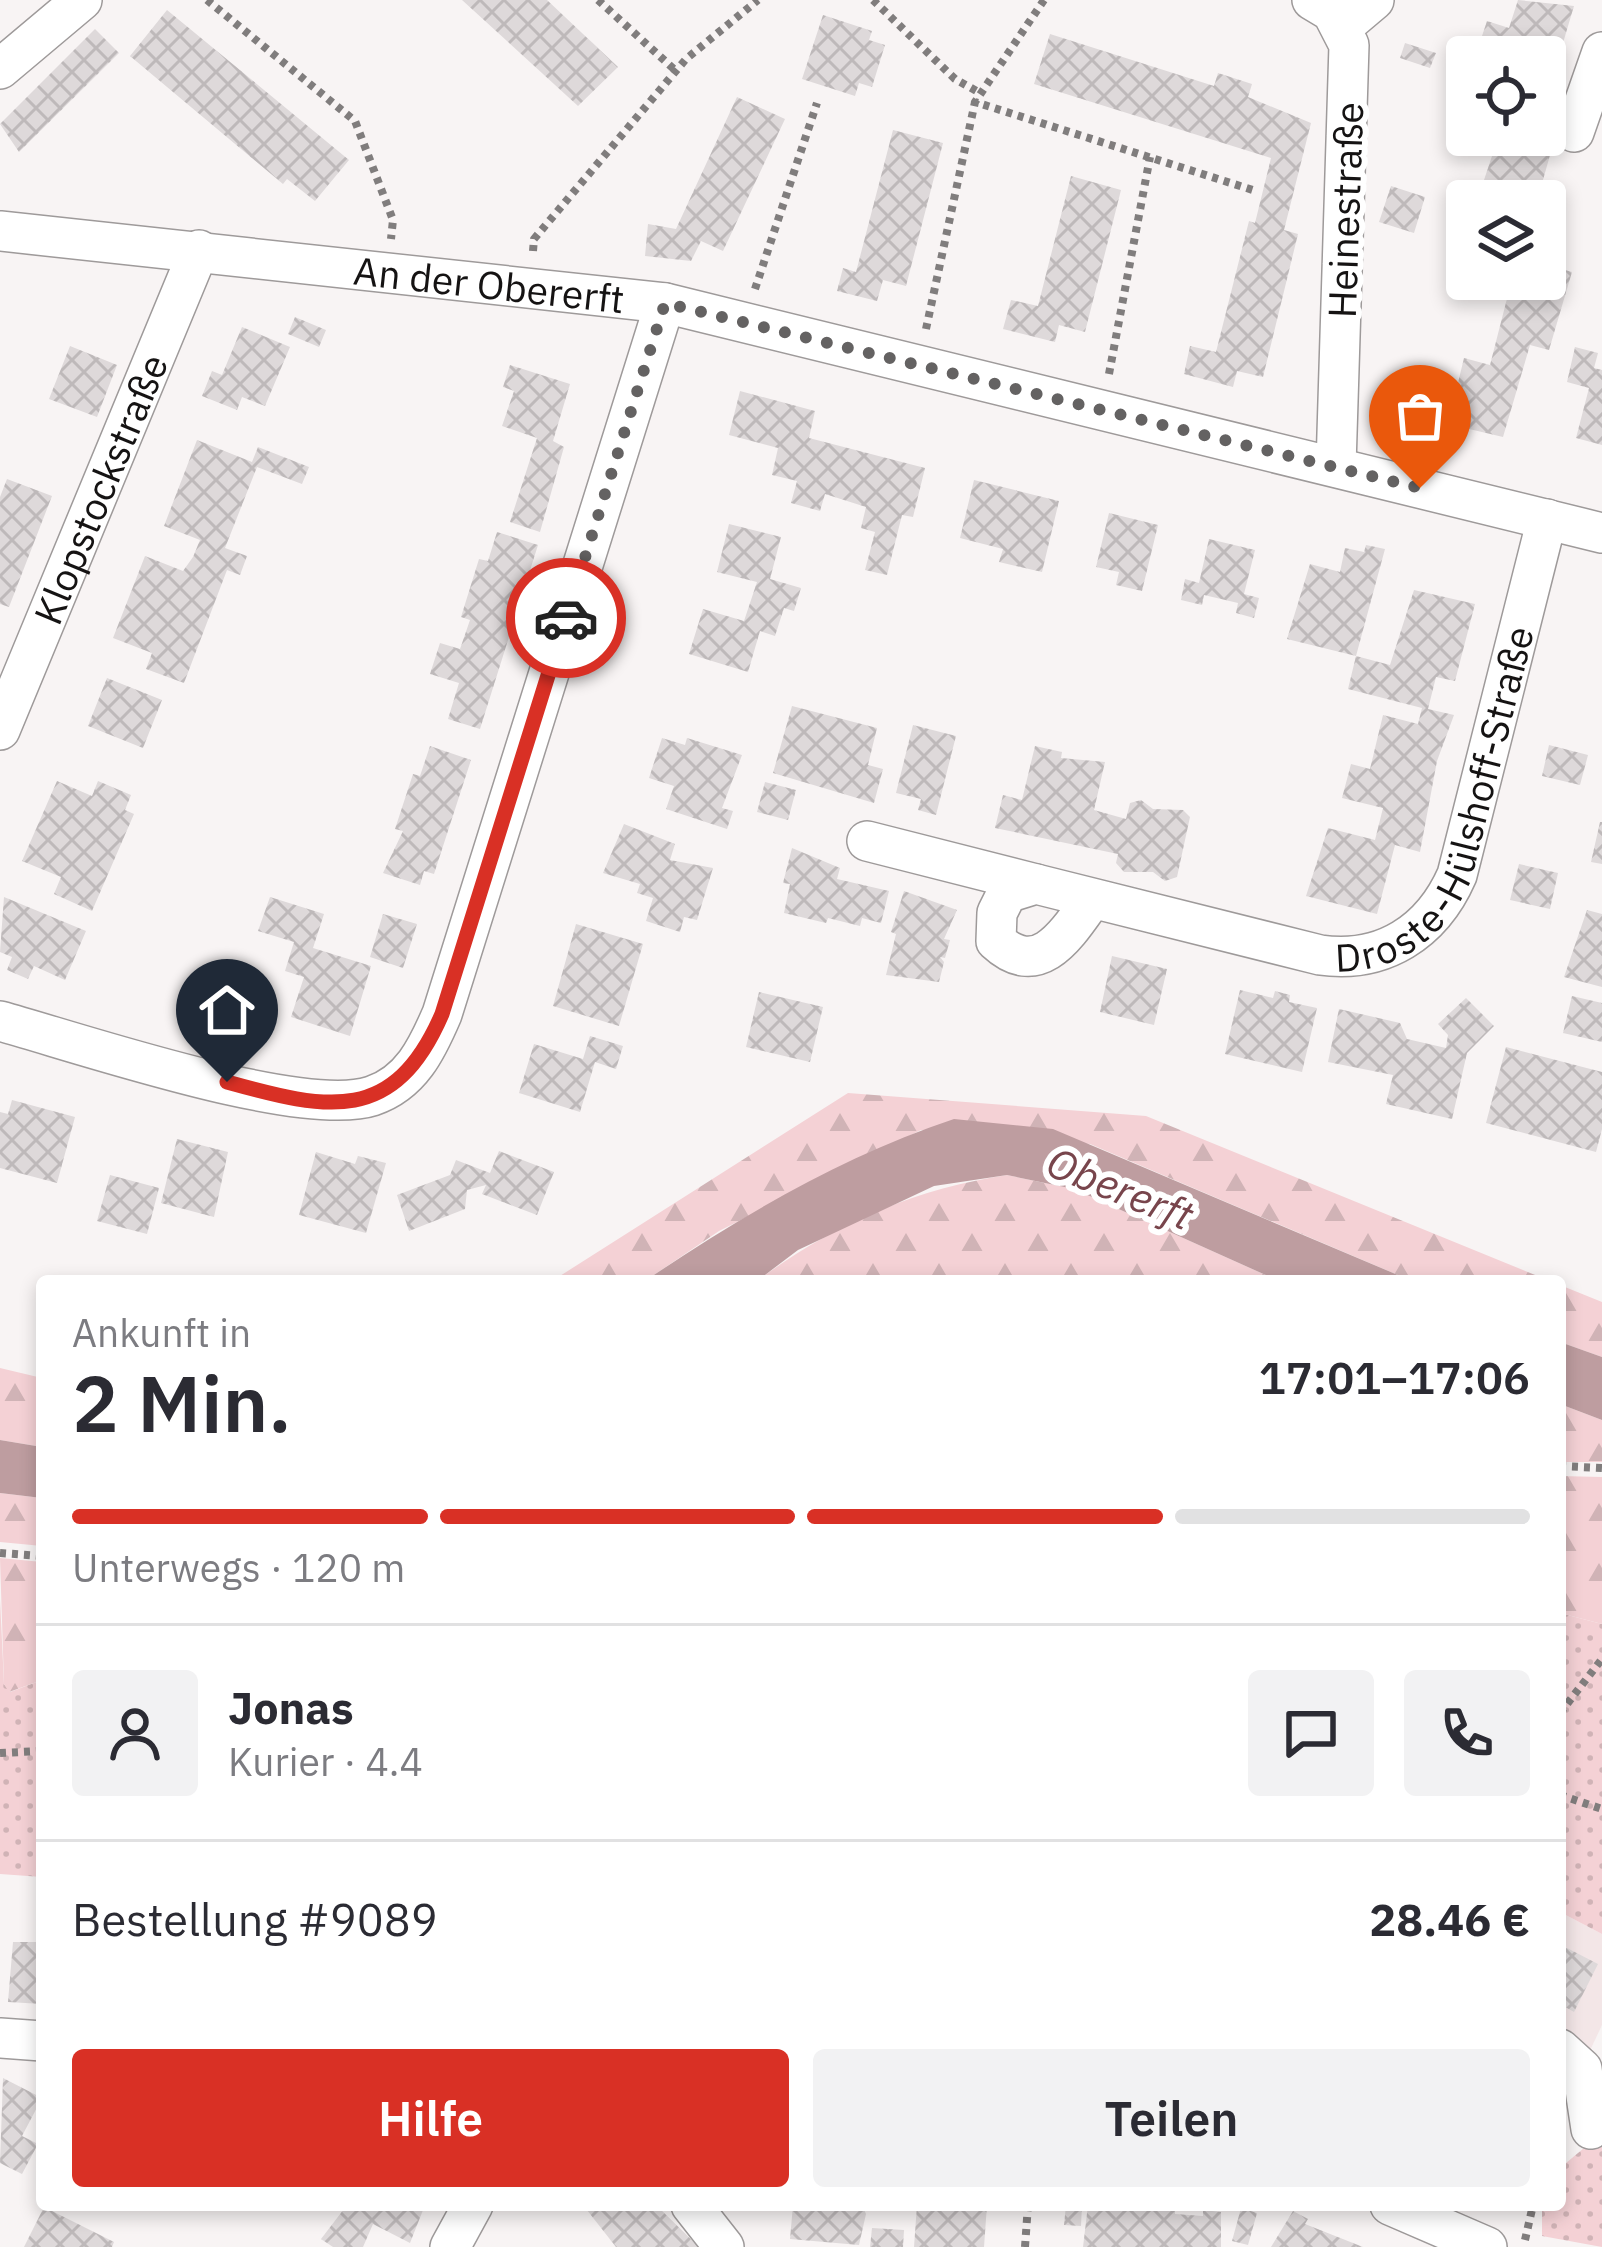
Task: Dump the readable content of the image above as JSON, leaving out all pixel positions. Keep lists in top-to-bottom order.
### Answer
{
  "streets": {
    "street": [
      "Heinestraße",
      "An der Obererft",
      "Klopstockstraße",
      "Droste-Hülshoff-Straße"
    ]
  },
  "crossings": [
    ["Heinestraße", "An der Obererft"],
    ["An der Obererft", "Klopstockstraße"],
    ["An der Obererft", "Droste-Hülshoff-Straße"]
  ],
  "water": ["Obererft"],
  "page": {
    "heading": ["2 Min.", "Ankunft in", "17:01–17:06"],
    "panel": [
      "Jonas",
      "Kurier · 4.4",
      "Bestellung #9089",
      "28.46 €"
    ],
    "bar": "Unterwegs · 120 m",
    "buttons": ["Hilfe", "Teilen"]
  }
}
